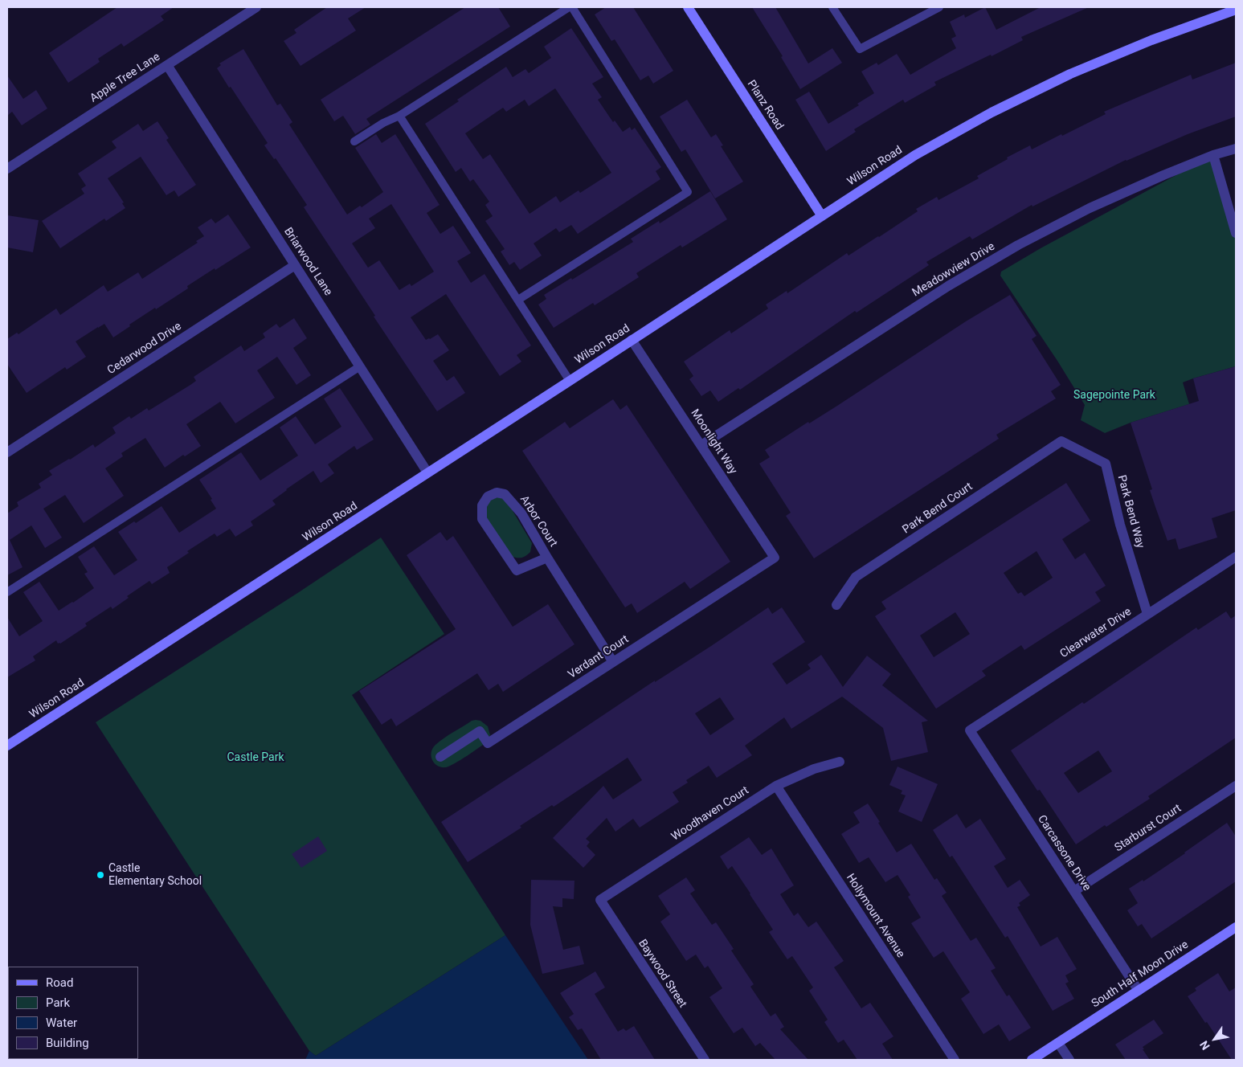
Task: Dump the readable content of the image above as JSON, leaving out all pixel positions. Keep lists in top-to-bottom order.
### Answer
{
  "streets": {
    "street": [
      "Apple Tree Lane",
      "Planz Road",
      "Wilson Road",
      "Briarwood Lane",
      "Meadowview Drive",
      "Cedarwood Drive",
      "Moonlight Way",
      "Park Bend Court",
      "Park Bend Way",
      "Arbor Court",
      "Clearwater Drive",
      "Verdant Court",
      "Woodhaven Court",
      "Starburst Court",
      "Carcassone Drive",
      "Hollymount Avenue",
      "Baywood Street",
      "South Half Moon Drive"
    ]
  },
  "crossings": [
    ["Apple Tree Lane", "Briarwood Lane"],
    ["Planz Road", "Wilson Road"],
    ["Wilson Road", "Briarwood Lane"],
    ["Wilson Road", "Moonlight Way"],
    ["Briarwood Lane", "Cedarwood Drive"],
    ["Meadowview Drive", "Moonlight Way"],
    ["Moonlight Way", "Verdant Court"],
    ["Park Bend Court", "Park Bend Way"],
    ["Park Bend Way", "Clearwater Drive"],
    ["Arbor Court", "Verdant Court"],
    ["Clearwater Drive", "Carcassone Drive"],
    ["Woodhaven Court", "Hollymount Avenue"],
    ["Woodhaven Court", "Baywood Street"],
    ["Starburst Court", "Carcassone Drive"],
    ["Carcassone Drive", "South Half Moon Drive"]
  ],
  "parks": ["Sagepointe Park", "Castle Park"],
  "places": ["Castle Elementary School"],
  "legend": [
    "Road",
    "Park",
    "Water",
    "Building"
  ],
  "north": "bottom left"
}
